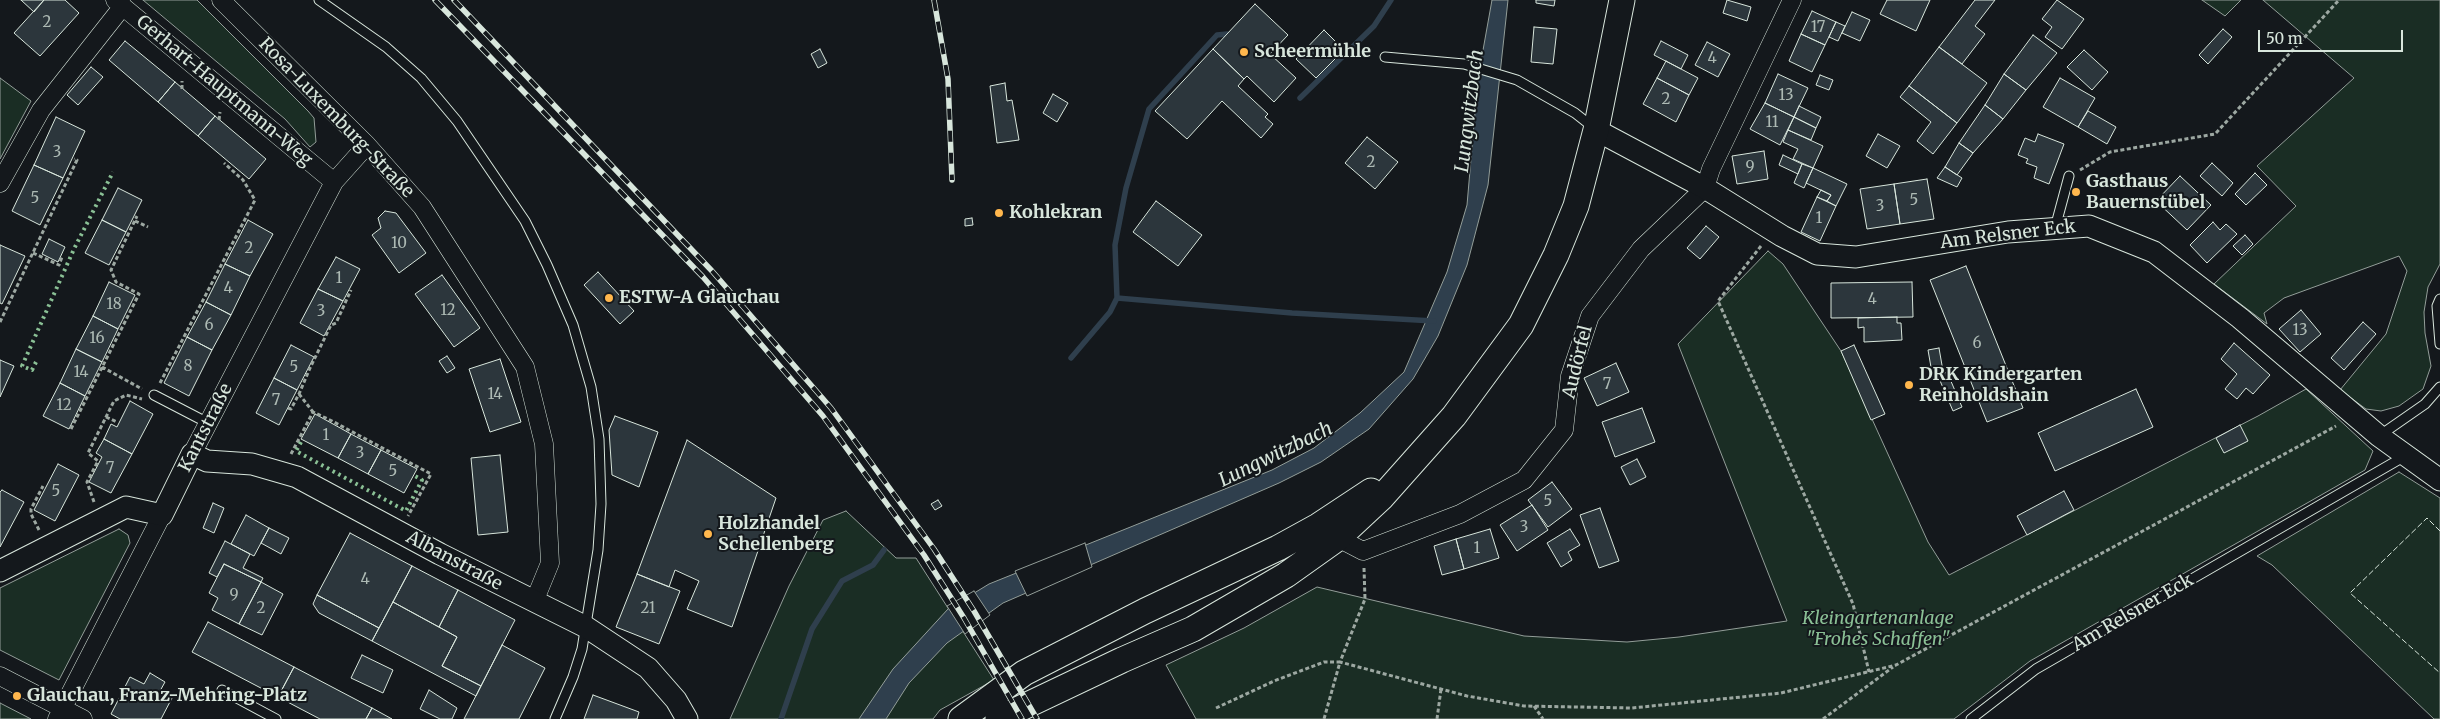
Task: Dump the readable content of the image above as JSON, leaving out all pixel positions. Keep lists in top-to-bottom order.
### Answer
{
  "streets": {
    "street": [
      "Gerhart-Hauptmann-Weg",
      "Rosa-Luxemburg-Straße",
      "Am Relsner Eck",
      "Audörfel",
      "Kantstraße",
      "Albanstraße"
    ]
  },
  "crossings": [
    ["Gerhart-Hauptmann-Weg", "Kantstraße"],
    ["Rosa-Luxemburg-Straße", "Kantstraße"],
    ["Rosa-Luxemburg-Straße", "Albanstraße"],
    ["Am Relsner Eck", "Audörfel"],
    ["Kantstraße", "Albanstraße"]
  ],
  "water": ["Lungwitzbach"],
  "parks": ["Kleingartenanlage \"Frohes Schaffen\""],
  "places": [
    "Scheermühle",
    "Gasthaus Bauernstübel",
    "Kohlekran",
    "ESTW-A Glauchau",
    "DRK Kindergarten Reinholdshain",
    "Holzhandel Schellenberg",
    "Glauchau, Franz-Mehring-Platz"
  ],
  "house_numbers": [
    "2",
    "17",
    "4",
    "13",
    "2",
    "11",
    "3",
    "2",
    "9",
    "5",
    "5",
    "3",
    "1",
    "10",
    "2",
    "1",
    "4",
    "4",
    "18",
    "12",
    "3",
    "6",
    "13",
    "16",
    "6",
    "8",
    "5",
    "14",
    "7",
    "14",
    "7",
    "12",
    "1",
    "3",
    "7",
    "5",
    "5",
    "5",
    "3",
    "1",
    "4",
    "9",
    "2",
    "21"
  ],
  "scale_bar": "50 m"
}
